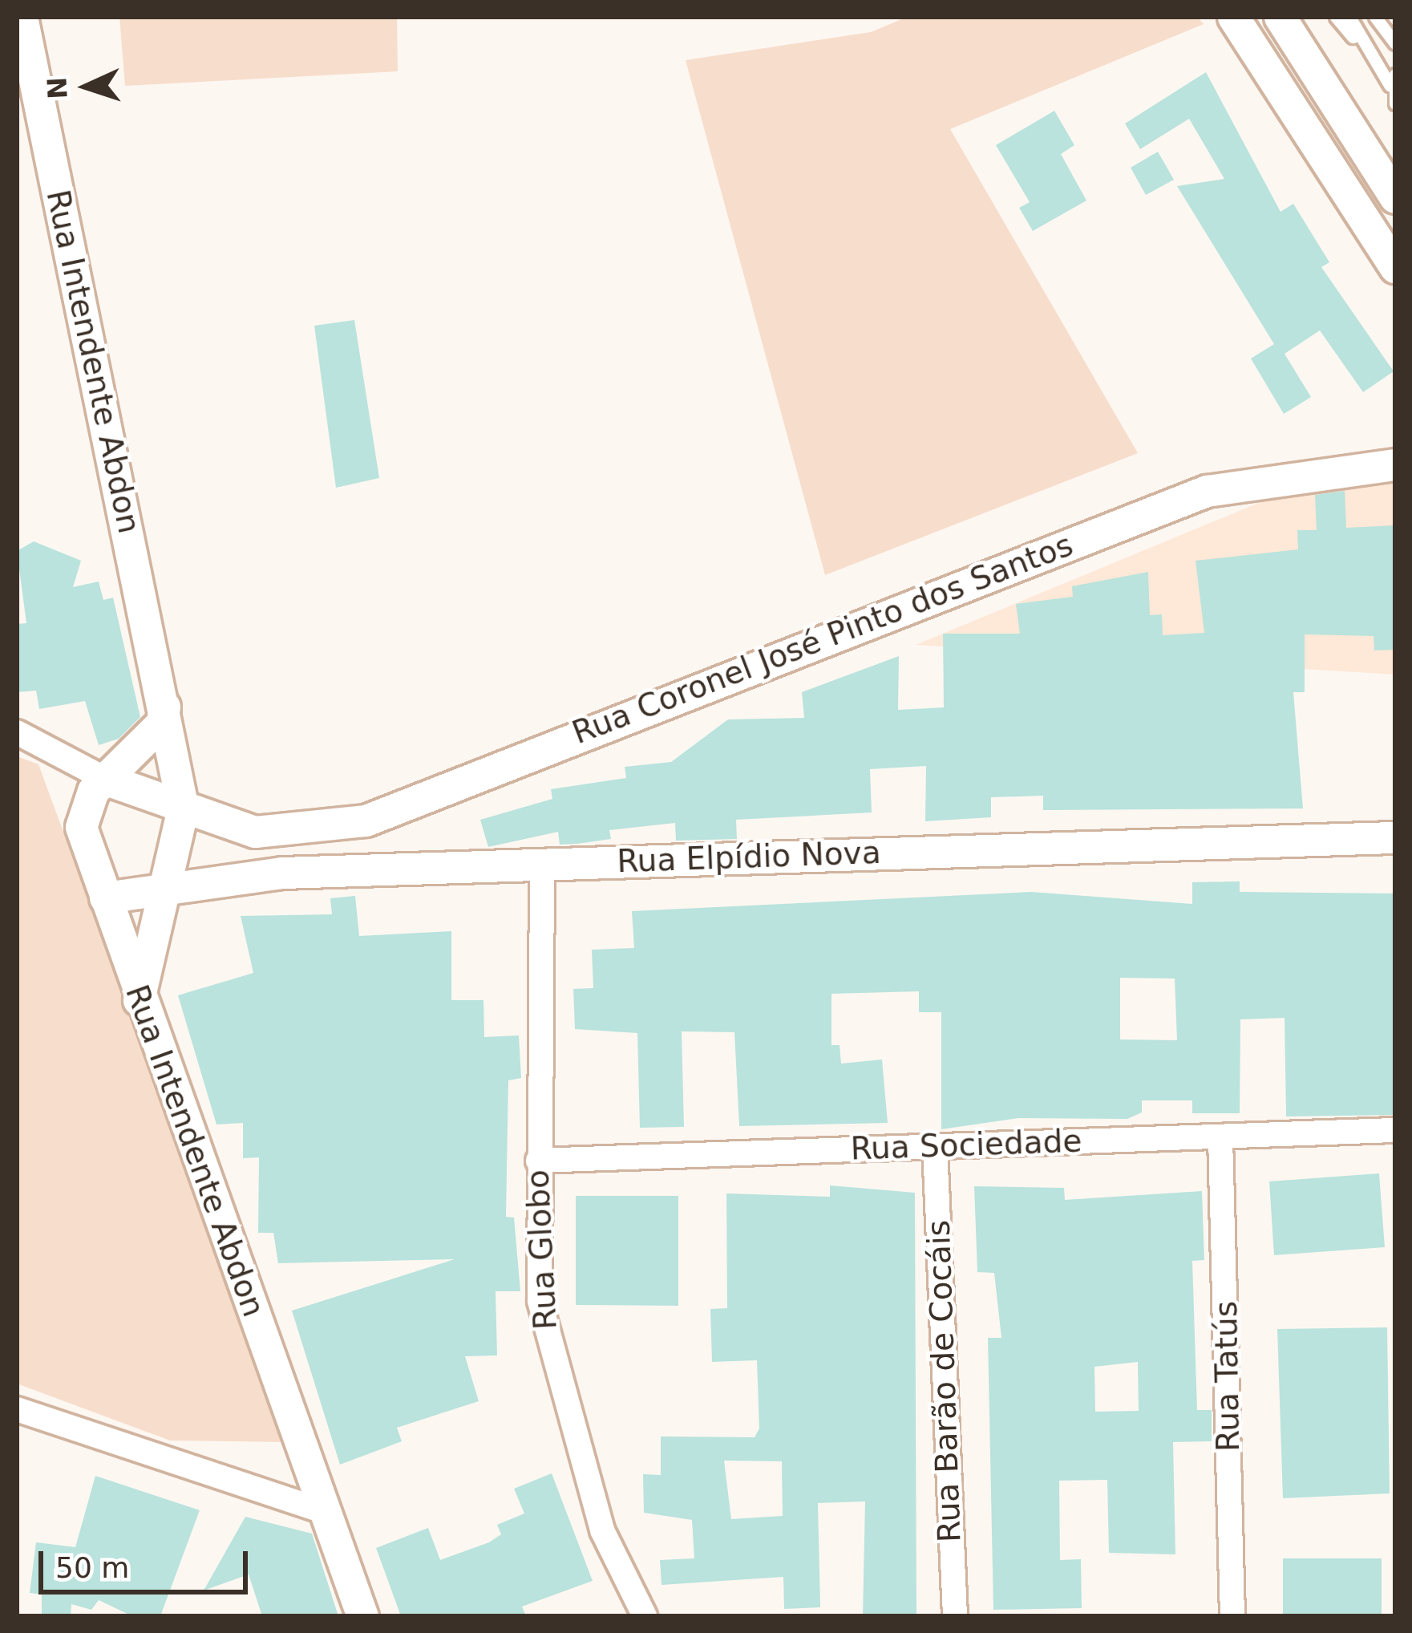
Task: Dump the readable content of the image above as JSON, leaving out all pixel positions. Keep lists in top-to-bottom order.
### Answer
{
  "streets": {
    "street": [
      "Rua Intendente Abdon",
      "Rua Coronel José Pinto dos Santos",
      "Rua Elpídio Nova",
      "Rua Sociedade",
      "Rua Globo",
      "Rua Tatús",
      "Rua Barão de Cocáis"
    ]
  },
  "crossings": [
    ["Rua Intendente Abdon", "Rua Coronel José Pinto dos Santos"],
    ["Rua Intendente Abdon", "Rua Elpídio Nova"],
    ["Rua Elpídio Nova", "Rua Globo"],
    ["Rua Sociedade", "Rua Globo"],
    ["Rua Sociedade", "Rua Tatús"],
    ["Rua Sociedade", "Rua Barão de Cocáis"]
  ],
  "scale_bar": "50 m",
  "north": "left"
}
